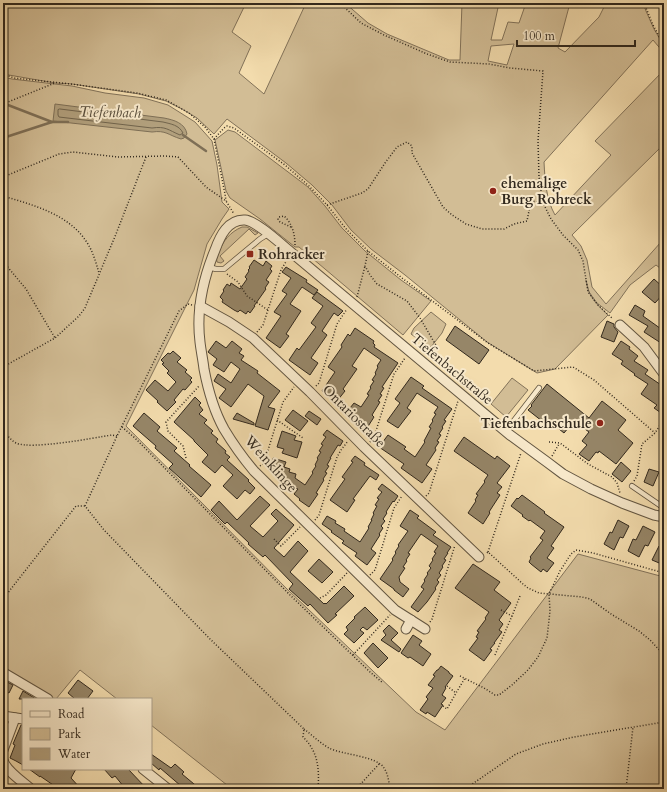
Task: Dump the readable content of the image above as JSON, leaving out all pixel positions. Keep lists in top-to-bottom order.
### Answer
{
  "streets": {
    "street": ["Tiefenbachstraße", "Ontariostraße", "Weinklinge"]
  },
  "crossings": [
    ["Tiefenbachstraße", "Weinklinge"],
    ["Ontariostraße", "Weinklinge"]
  ],
  "water": ["Tiefenbach"],
  "places": {
    "other": ["ehemalige Burg Rohreck", "Tiefenbachschule"],
    "transit": ["Rohracker"]
  },
  "legend": ["Road", "Park", "Water"],
  "scale_bar": "100 m"
}
